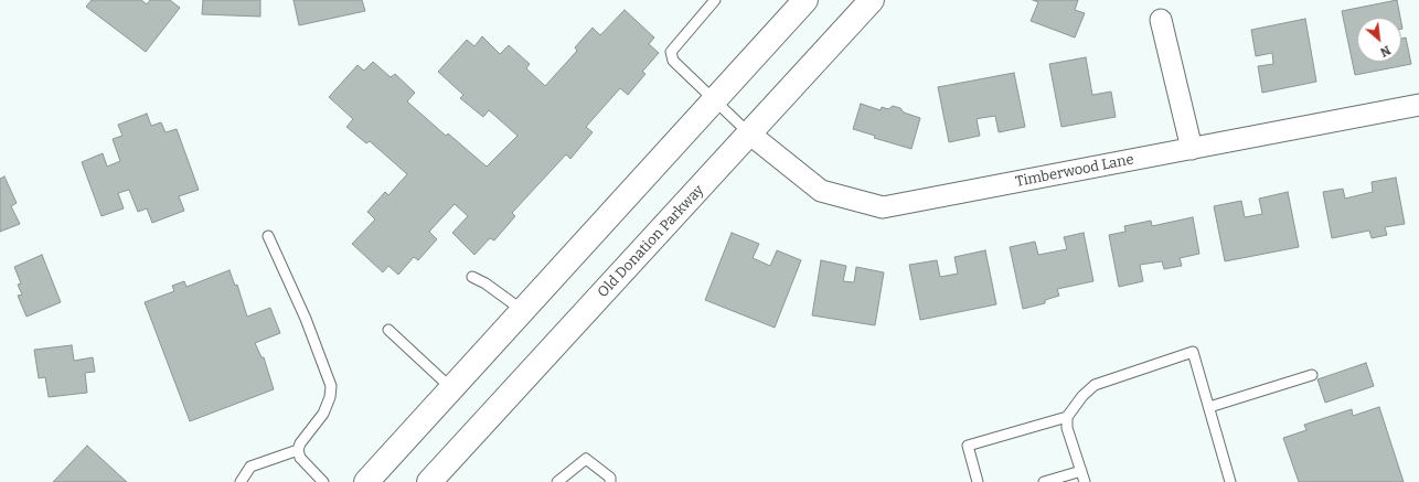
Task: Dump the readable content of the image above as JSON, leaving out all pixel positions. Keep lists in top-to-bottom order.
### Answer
{
  "streets": {
    "street": ["Timberwood Lane", "Old Donation Parkway"]
  },
  "crossings": [
    ["Timberwood Lane", "Old Donation Parkway"]
  ],
  "north": "bottom right"
}
